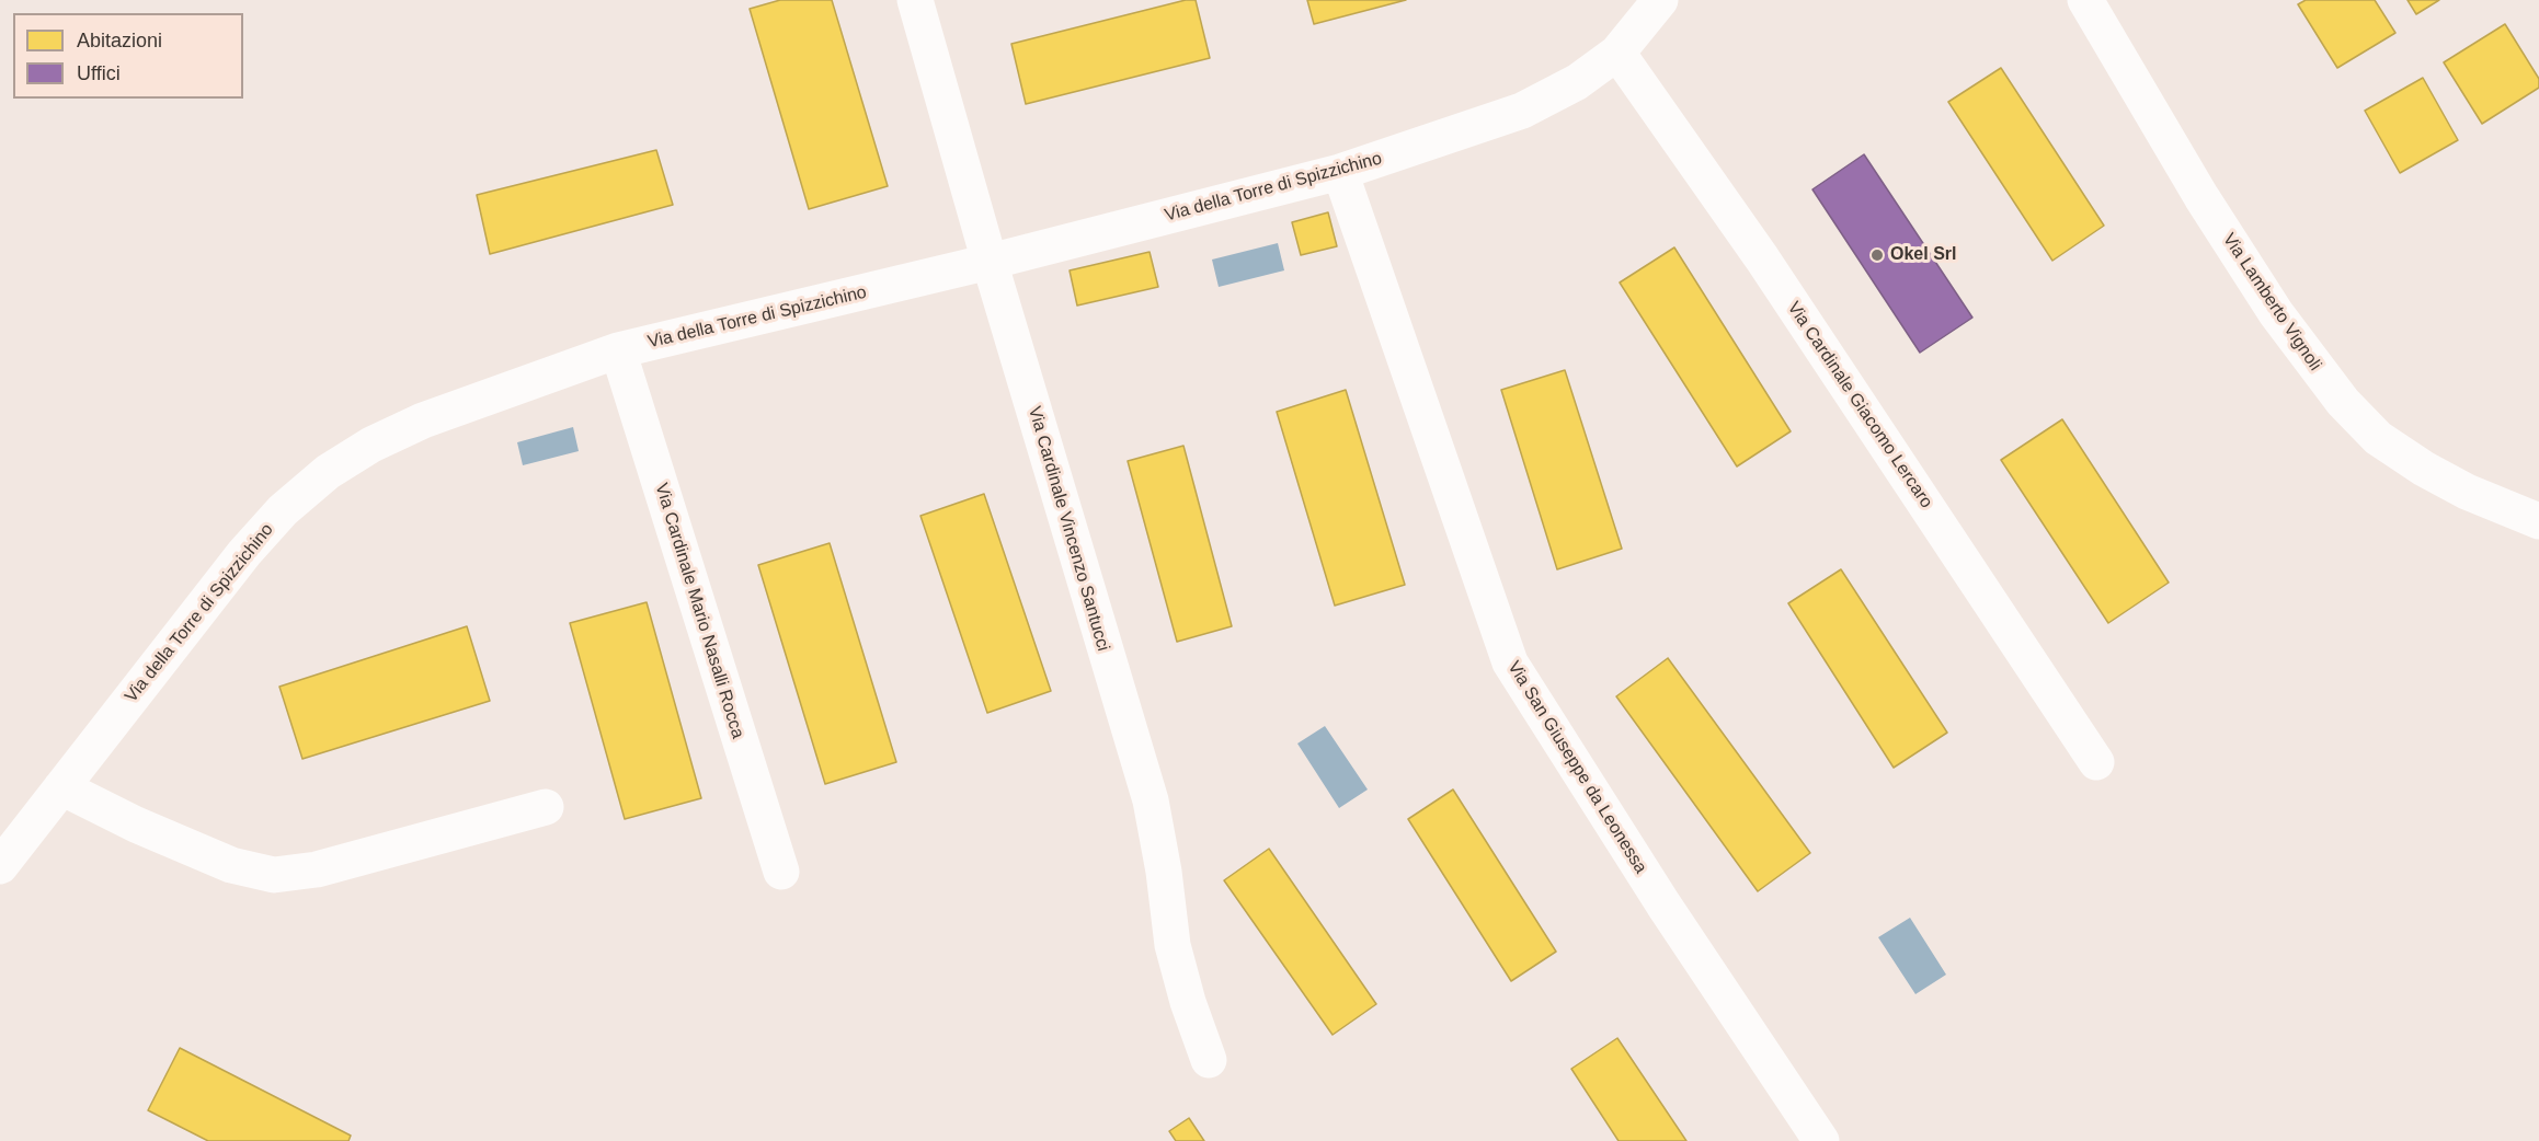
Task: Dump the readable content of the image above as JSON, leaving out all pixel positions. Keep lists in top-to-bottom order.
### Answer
{
  "streets": {
    "street": [
      "Via della Torre di Spizzichino",
      "Via Lamberto Vignoli",
      "Via Cardinale Giacomo Lercaro",
      "Via Cardinale Vincenzo Santucci",
      "Via Cardinale Mario Nasalli Rocca",
      "Via San Giuseppe da Leonessa"
    ]
  },
  "crossings": [
    ["Via della Torre di Spizzichino", "Via Cardinale Giacomo Lercaro"],
    ["Via della Torre di Spizzichino", "Via Cardinale Vincenzo Santucci"],
    ["Via della Torre di Spizzichino", "Via Cardinale Mario Nasalli Rocca"],
    ["Via della Torre di Spizzichino", "Via San Giuseppe da Leonessa"]
  ],
  "places": ["Okel Srl"],
  "legend": ["Abitazioni", "Uffici"]
}
